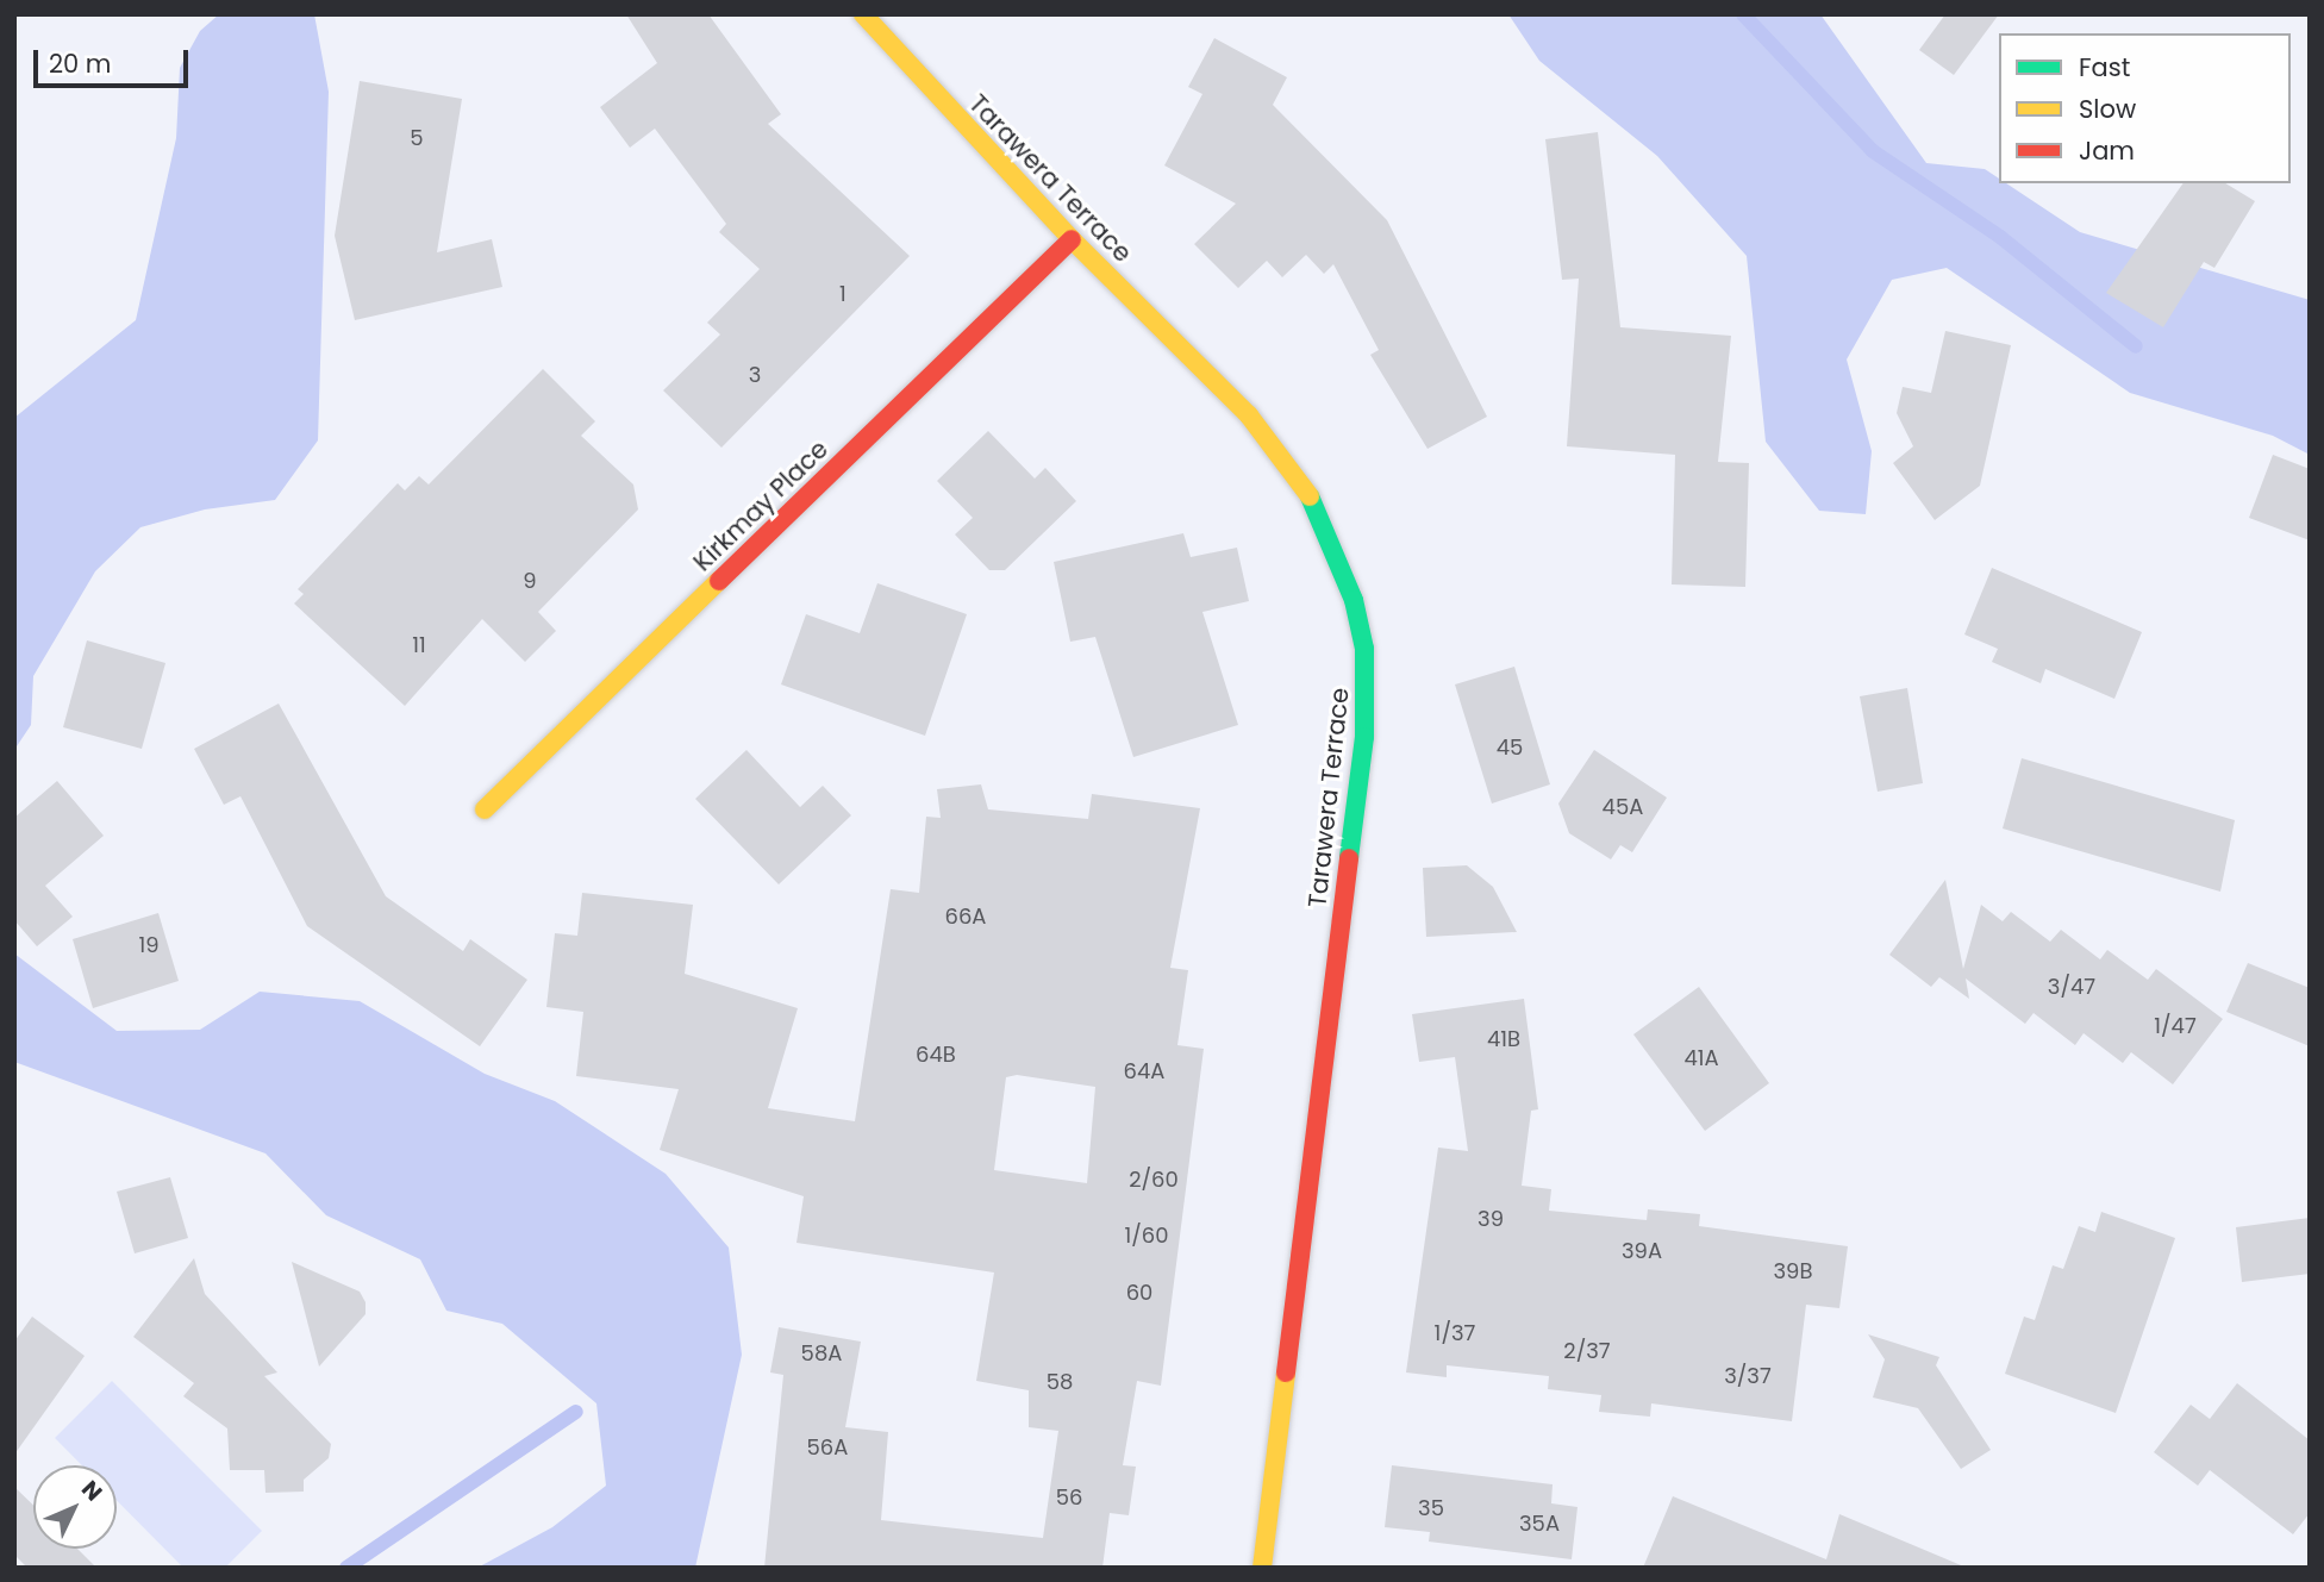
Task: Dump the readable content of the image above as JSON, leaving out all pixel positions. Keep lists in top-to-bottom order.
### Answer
{
  "streets": {
    "street": ["Tarawera Terrace", "Kirkmay Place"]
  },
  "crossings": [
    ["Tarawera Terrace", "Kirkmay Place"]
  ],
  "house_numbers": [
    "5",
    "1",
    "3",
    "9",
    "11",
    "45",
    "45A",
    "66A",
    "19",
    "3/47",
    "1/47",
    "41B",
    "64B",
    "41A",
    "64A",
    "2/60",
    "39",
    "1/60",
    "39A",
    "39B",
    "60",
    "1/37",
    "2/37",
    "58A",
    "3/37",
    "58",
    "56A",
    "56",
    "35",
    "35A"
  ],
  "legend": ["Fast", "Slow", "Jam"],
  "scale_bar": "20 m",
  "north": "top right"
}
